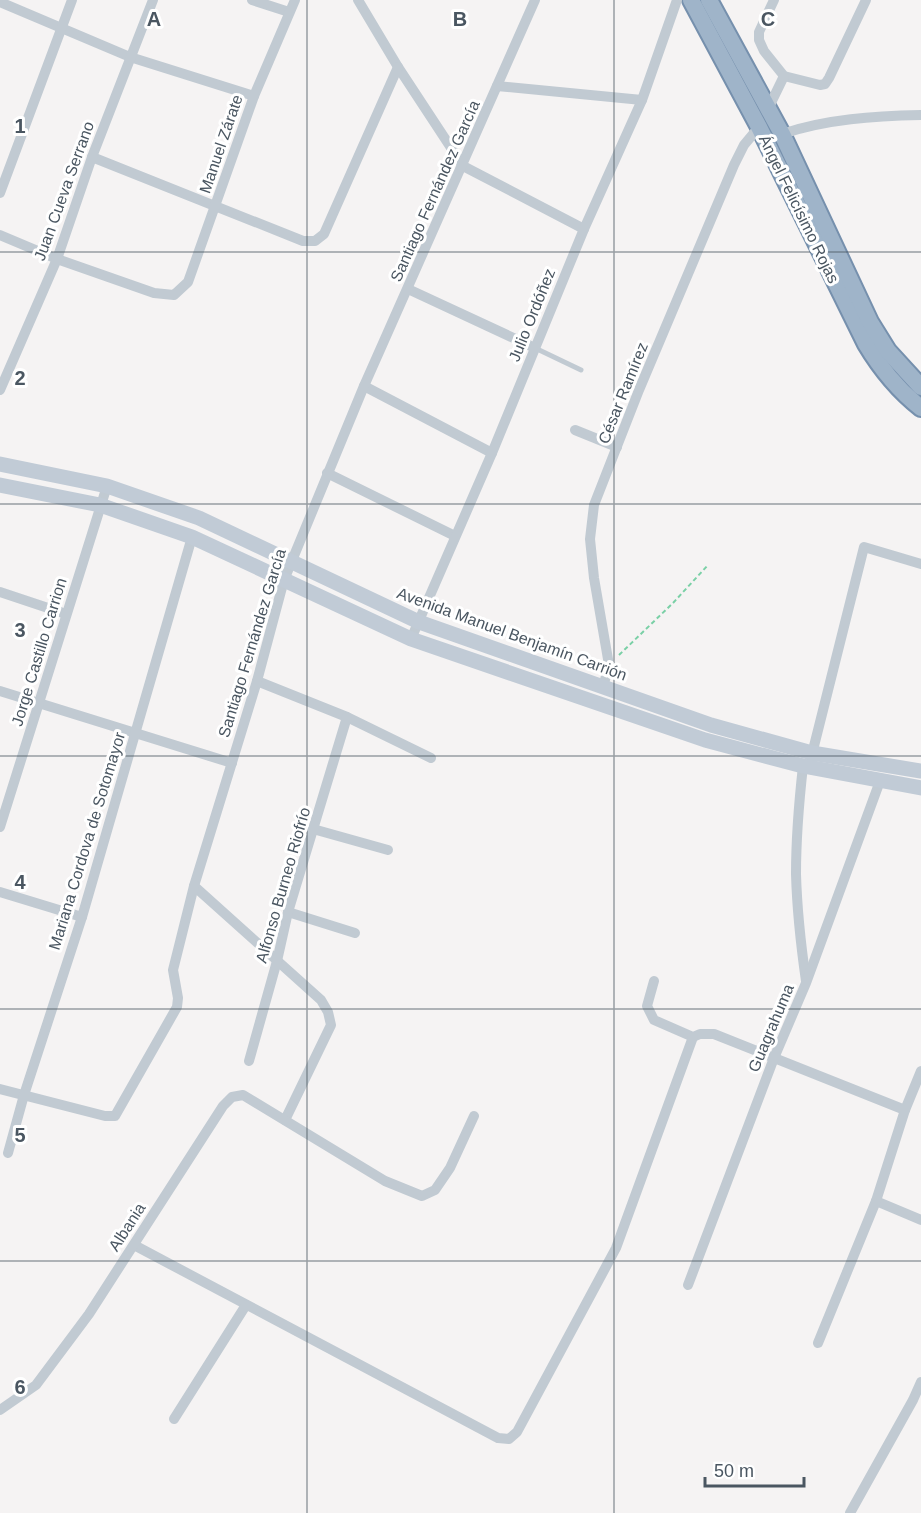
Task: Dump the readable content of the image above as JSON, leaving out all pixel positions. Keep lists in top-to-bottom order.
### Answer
{
  "streets": {
    "highway": ["Ángel Felicísimo Rojas"],
    "main road": ["Avenida Manuel Benjamín Carrión"],
    "street": [
      "Manuel Zárate",
      "Juan Cueva Serrano",
      "Santiago Fernández García",
      "Julio Ordóñez",
      "César Ramírez",
      "Jorge Castillo Carrion",
      "Mariana Cordova de Sotomayor",
      "Alfonso Burneo Riofrío",
      "Guagrahuma",
      "Albania"
    ]
  },
  "crossings": [
    ["Manuel Zárate", "Juan Cueva Serrano"],
    ["Santiago Fernández García", "Avenida Manuel Benjamín Carrión"],
    ["Santiago Fernández García", "Mariana Cordova de Sotomayor"],
    ["Ángel Felicísimo Rojas", "César Ramírez"],
    ["Julio Ordóñez", "Avenida Manuel Benjamín Carrión"],
    ["César Ramírez", "Avenida Manuel Benjamín Carrión"],
    ["Avenida Manuel Benjamín Carrión", "Jorge Castillo Carrion"],
    ["Avenida Manuel Benjamín Carrión", "Mariana Cordova de Sotomayor"],
    ["Avenida Manuel Benjamín Carrión", "Guagrahuma"]
  ],
  "scale_bar": "50 m",
  "grid": {
    "columns": ["A", "B", "C"],
    "rows": [
      "1",
      "2",
      "3",
      "4",
      "5",
      "6"
    ]
  }
}
